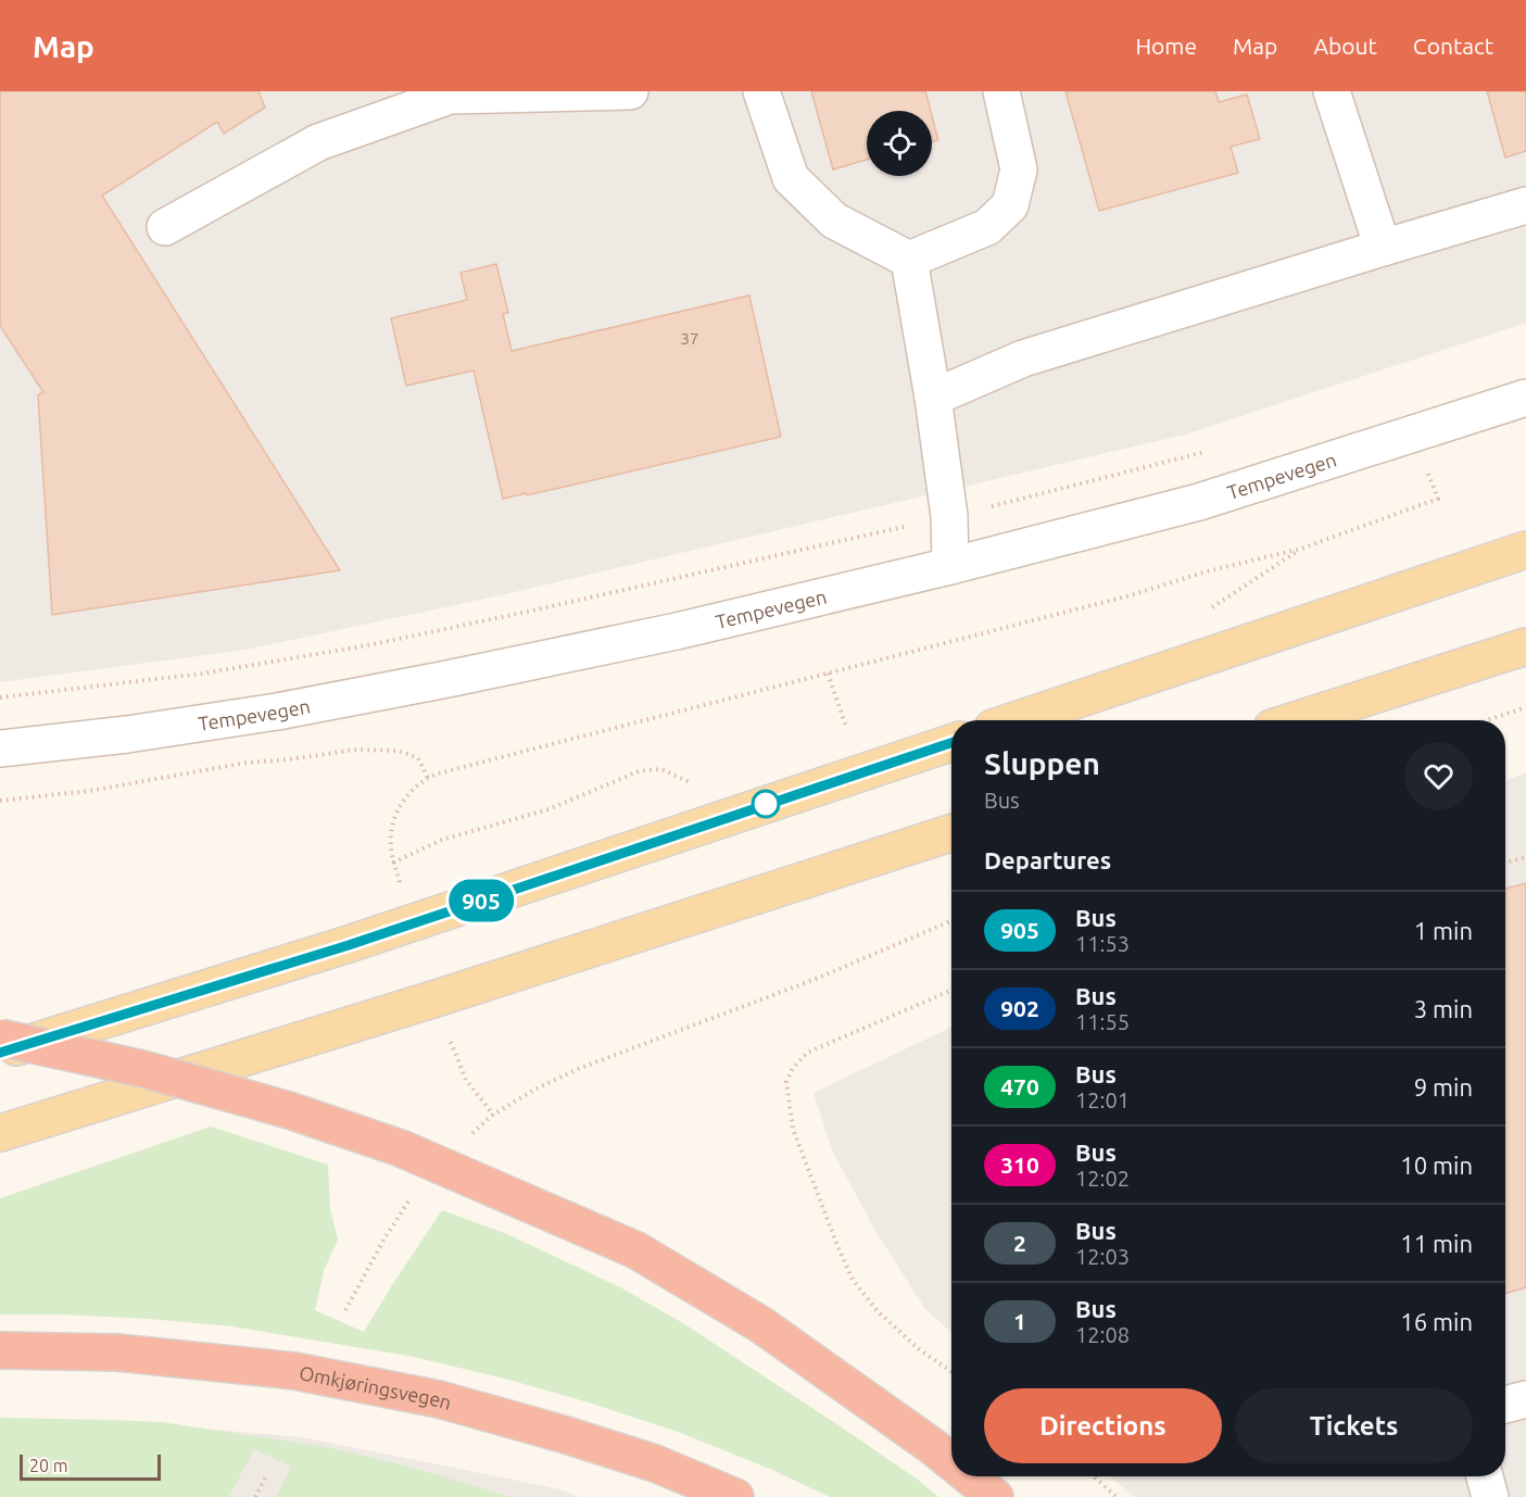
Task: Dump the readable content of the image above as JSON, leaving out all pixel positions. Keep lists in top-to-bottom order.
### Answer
{
  "streets": {
    "highway": ["Omkjøringsvegen"],
    "street": ["Tempevegen"]
  },
  "lines": ["bus line 905"],
  "house_numbers": ["37"],
  "scale_bar": "20 m",
  "page": {
    "header": "Map",
    "nav": [
      "Home",
      "Map",
      "About",
      "Contact"
    ],
    "on_map": "905",
    "heading": [
      ["Sluppen", "Bus"],
      "Departures"
    ],
    "list": [
      {
        "mark": "905",
        "name": "Bus",
        "note": "11:53",
        "value": "1 min"
      },
      {
        "mark": "902",
        "name": "Bus",
        "note": "11:55",
        "value": "3 min"
      },
      {
        "mark": "470",
        "name": "Bus",
        "note": "12:01",
        "value": "9 min"
      },
      {
        "mark": "310",
        "name": "Bus",
        "note": "12:02",
        "value": "10 min"
      },
      {
        "mark": "2",
        "name": "Bus",
        "note": "12:03",
        "value": "11 min"
      },
      {
        "mark": "1",
        "name": "Bus",
        "note": "12:08",
        "value": "16 min"
      }
    ],
    "buttons": ["Directions", "Tickets"],
    "scale": "20 m"
  }
}
